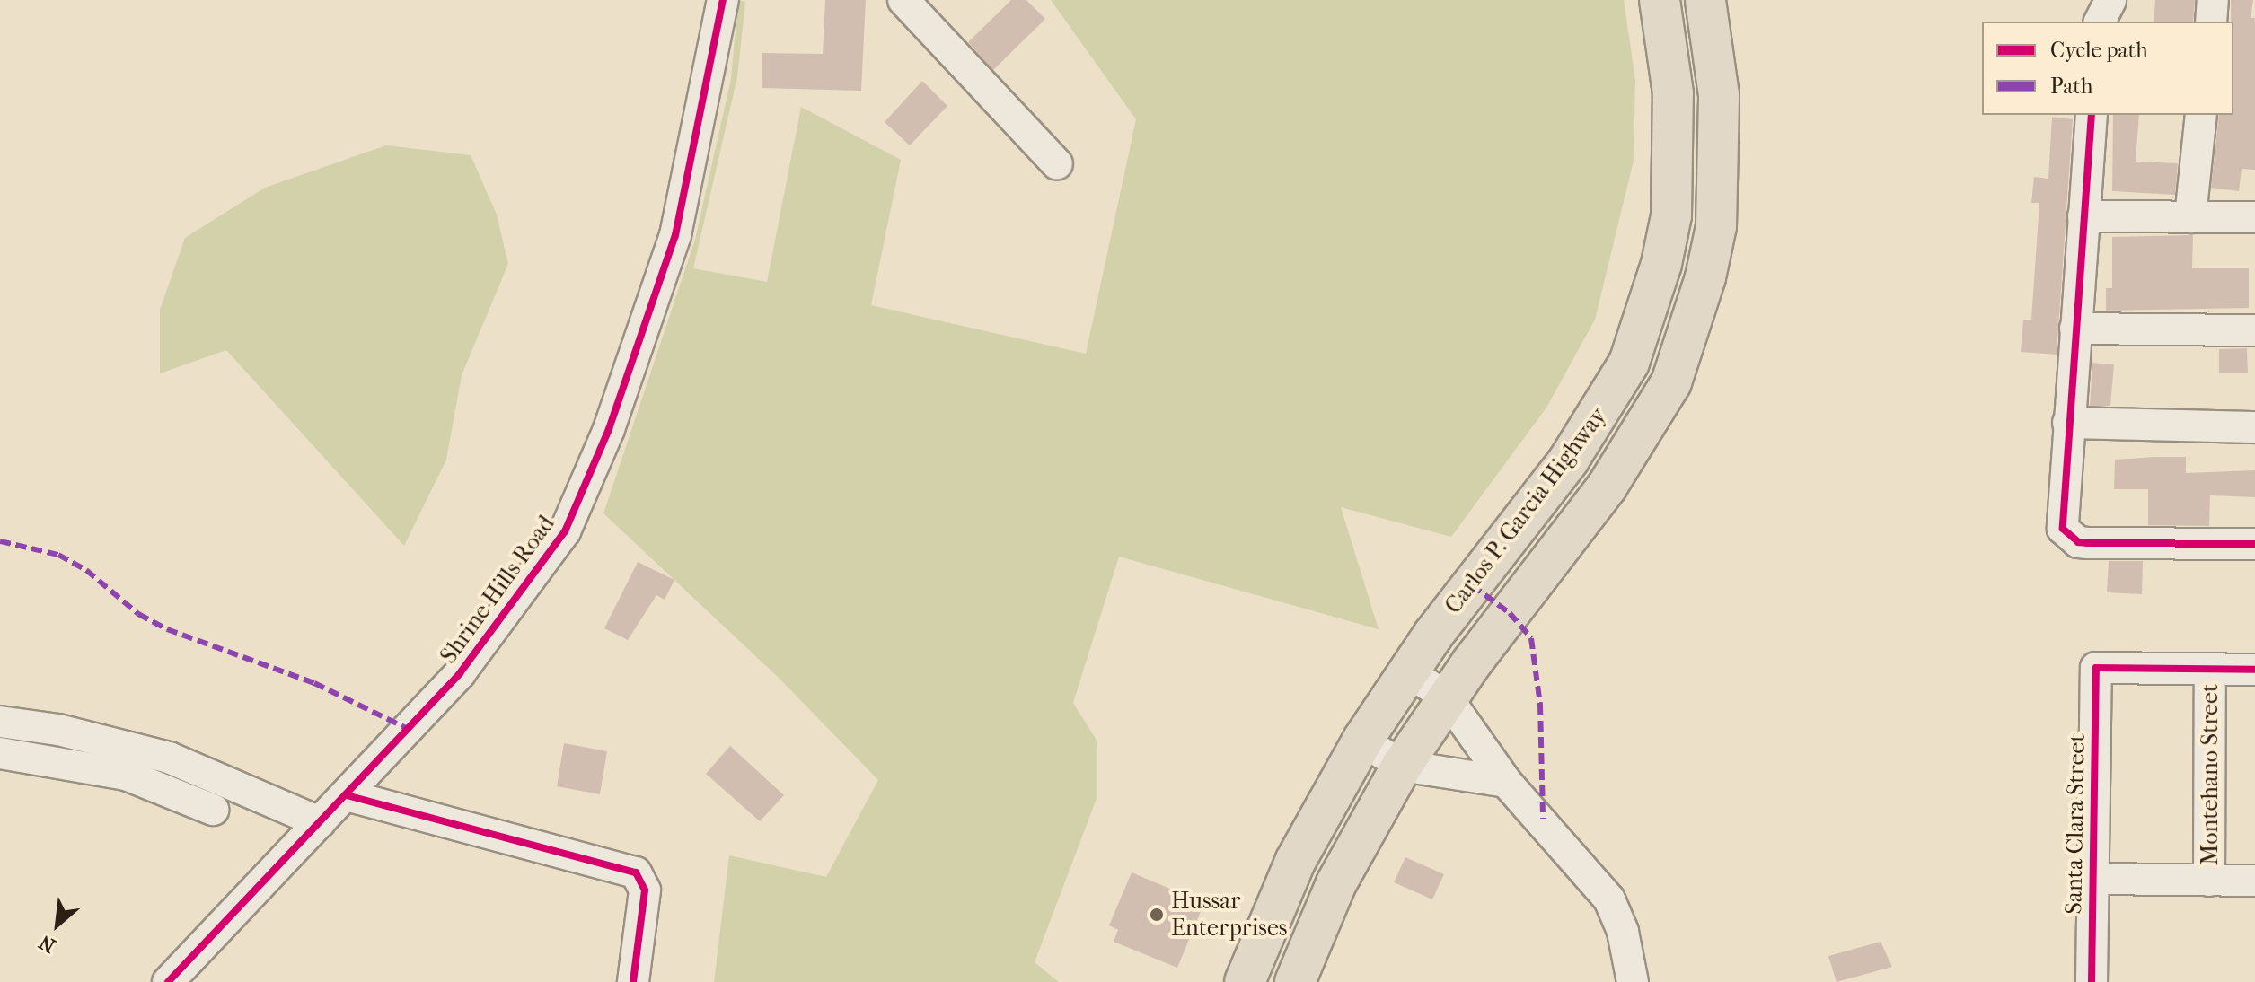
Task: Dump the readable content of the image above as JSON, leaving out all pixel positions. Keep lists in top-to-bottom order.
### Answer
{
  "streets": {
    "highway": ["Carlos P. Garcia Highway"],
    "street": ["Shrine Hills Road", "Montehano Street", "Santa Clara Street"]
  },
  "crossings": [
    ["Montehano Street", "Santa Clara Street"]
  ],
  "places": ["Hussar Enterprises"],
  "legend": ["Cycle path", "Path"],
  "north": "bottom left"
}
